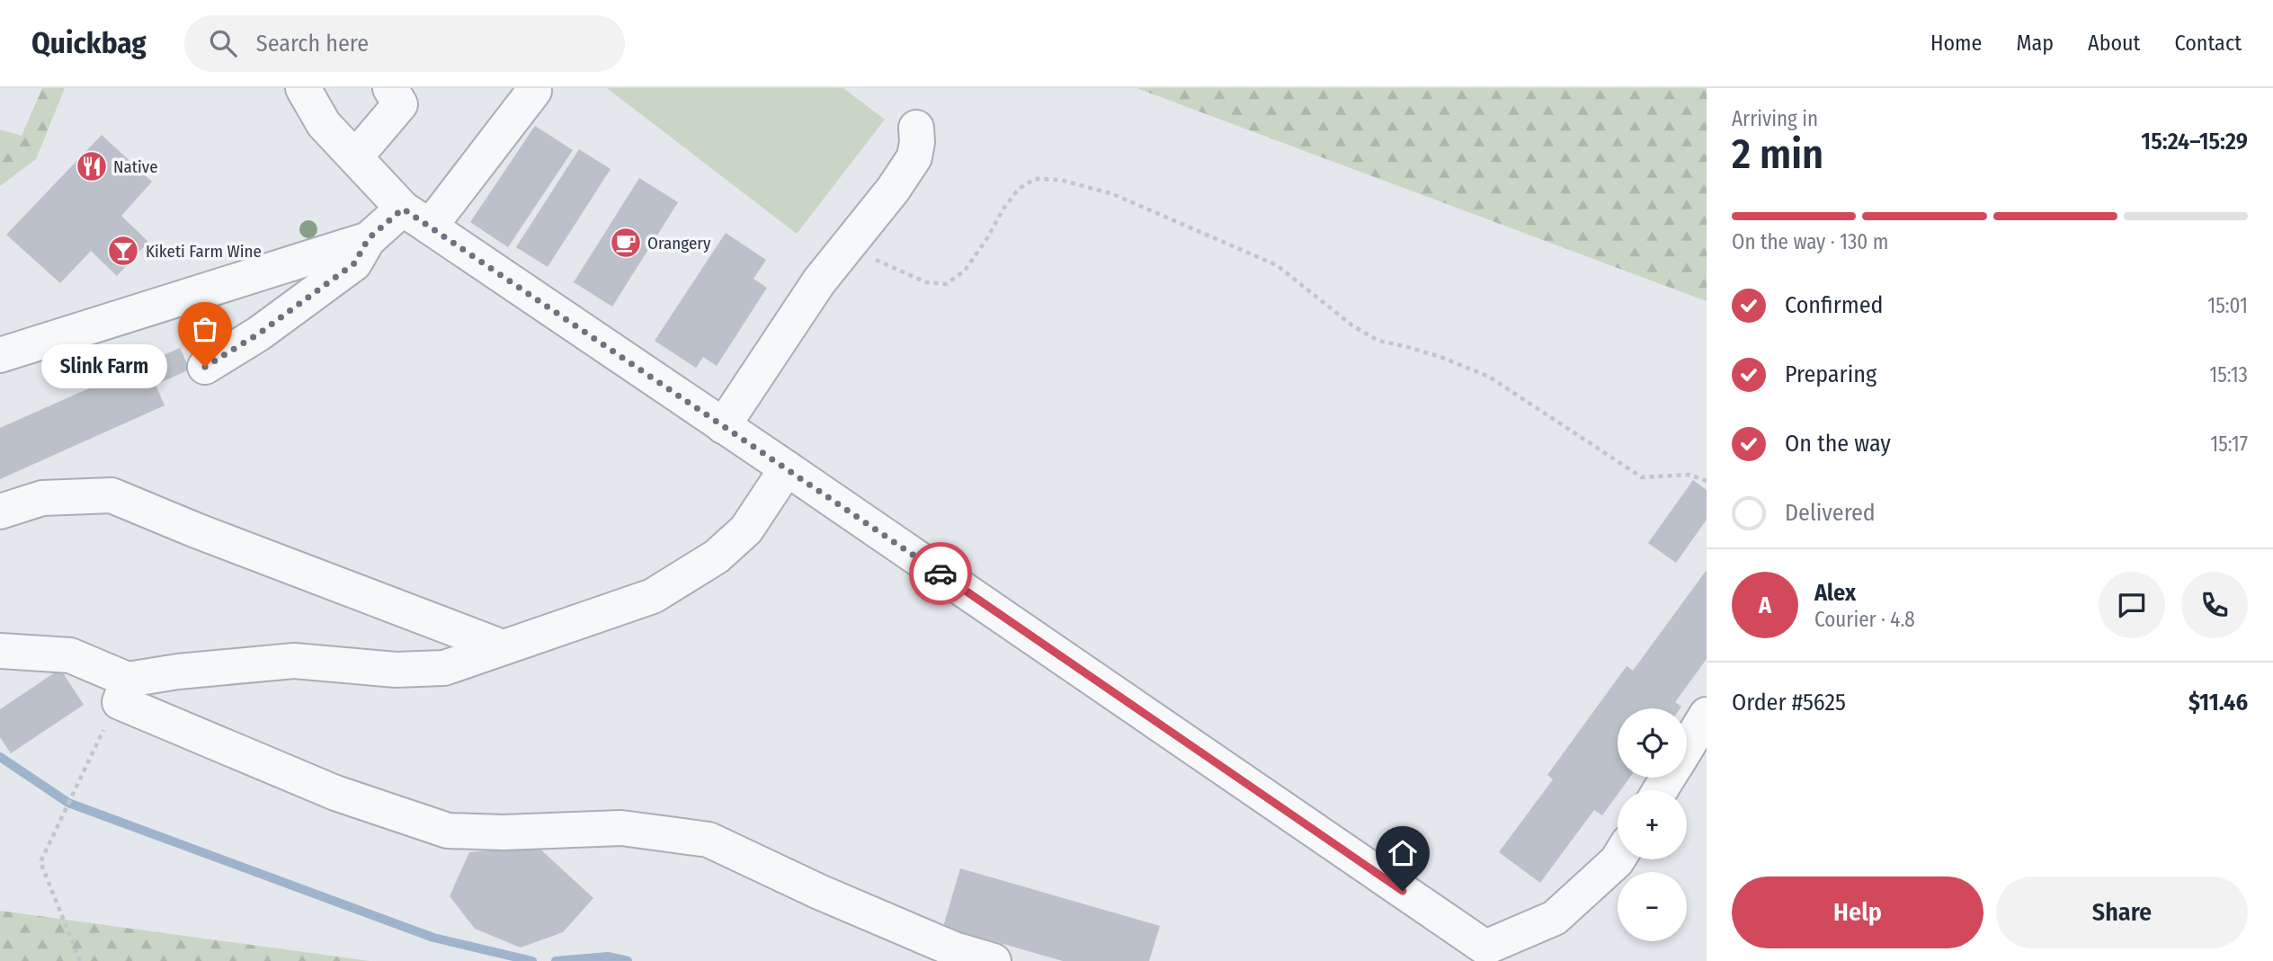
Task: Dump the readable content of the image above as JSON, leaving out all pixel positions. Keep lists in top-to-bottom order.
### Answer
{
  "places": {
    "restaurant": ["Native"],
    "cafe": ["Orangery"],
    "bar": ["Kiketi Farm Wine"],
    "other": ["Slink Farm"]
  },
  "page": {
    "header": "Quickbag",
    "search": "Search here",
    "nav": [
      "Home",
      "Map",
      "About",
      "Contact"
    ],
    "heading": ["2 min", "Arriving in", "15:24–15:29"],
    "panel": [
      "Alex",
      "Courier · 4.8",
      "Order #5625",
      "$11.46"
    ],
    "bar": "On the way · 130 m",
    "list": [
      ["Confirmed", "15:01"],
      ["Preparing", "15:13"],
      ["On the way", "15:17"],
      "Delivered"
    ],
    "bubble": "Slink Farm",
    "round": "A",
    "map_buttons": ["+", "−"],
    "buttons": ["Help", "Share"]
  }
}
